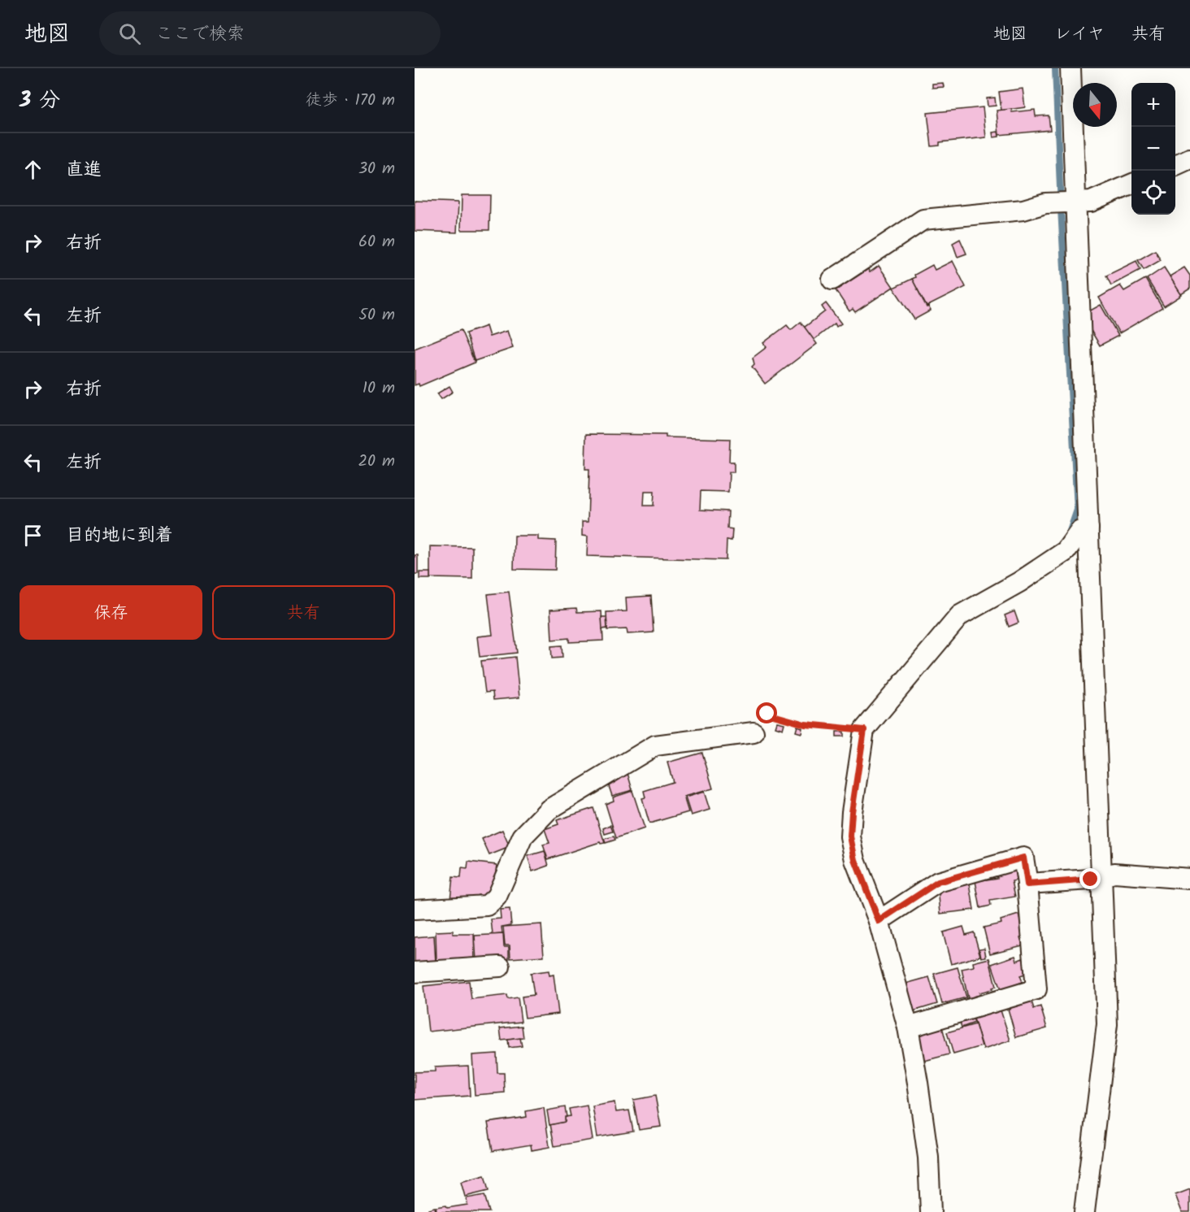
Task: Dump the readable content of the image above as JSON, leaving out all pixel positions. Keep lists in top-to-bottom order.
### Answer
{
  "north": "bottom",
  "page": {
    "header": "地図",
    "search": "ここで検索",
    "nav": ["地図", "レイヤ", "共有"],
    "heading": ["3 分", "徒歩 · 170 m"],
    "map_buttons": ["+", "−"],
    "list": [
      ["直進", "30 m"],
      ["右折", "60 m"],
      ["左折", "50 m"],
      ["右折", "10 m"],
      ["左折", "20 m"],
      "目的地に到着"
    ],
    "buttons": ["保存", "共有"]
  }
}
